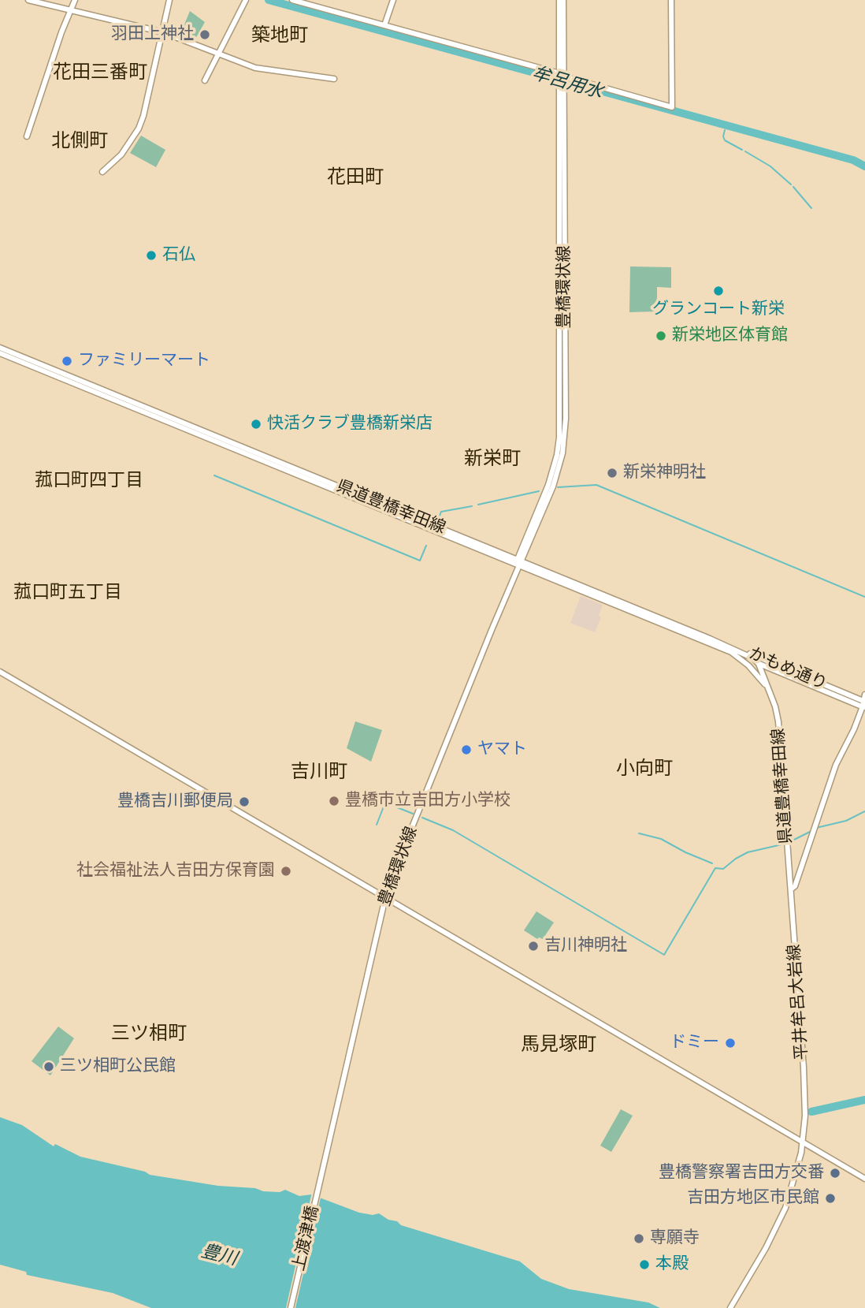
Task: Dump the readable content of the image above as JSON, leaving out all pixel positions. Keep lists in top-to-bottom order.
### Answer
{
  "streets": {
    "main road": [
      "豊橋環状線",
      "県道豊橋幸田線",
      "かもめ通り",
      "平井牟呂大岩線",
      "上渡津橋"
    ]
  },
  "crossings": [
    ["豊橋環状線", "県道豊橋幸田線"],
    ["豊橋環状線", "上渡津橋"],
    ["県道豊橋幸田線", "かもめ通り"],
    ["県道豊橋幸田線", "平井牟呂大岩線"],
    ["かもめ通り", "平井牟呂大岩線"]
  ],
  "districts": [
    "築地町",
    "花田三番町",
    "北側町",
    "花田町",
    "新栄町",
    "菰口町四丁目",
    "菰口町五丁目",
    "小向町",
    "吉川町",
    "三ツ相町",
    "馬見塚町"
  ],
  "water": ["牟呂用水", "豊川"],
  "places": [
    "羽田上神社",
    "石仏",
    "グランコート新栄",
    "新栄地区体育館",
    "ファミリーマート",
    "快活クラブ豊橋新栄店",
    "新栄神明社",
    "ヤマト",
    "豊橋市立吉田方小学校",
    "豊橋吉川郵便局",
    "社会福祉法人吉田方保育園",
    "吉川神明社",
    "ドミー",
    "三ツ相町公民館",
    "豊橋警察署吉田方交番",
    "吉田方地区市民館",
    "専願寺",
    "本殿"
  ]
}
